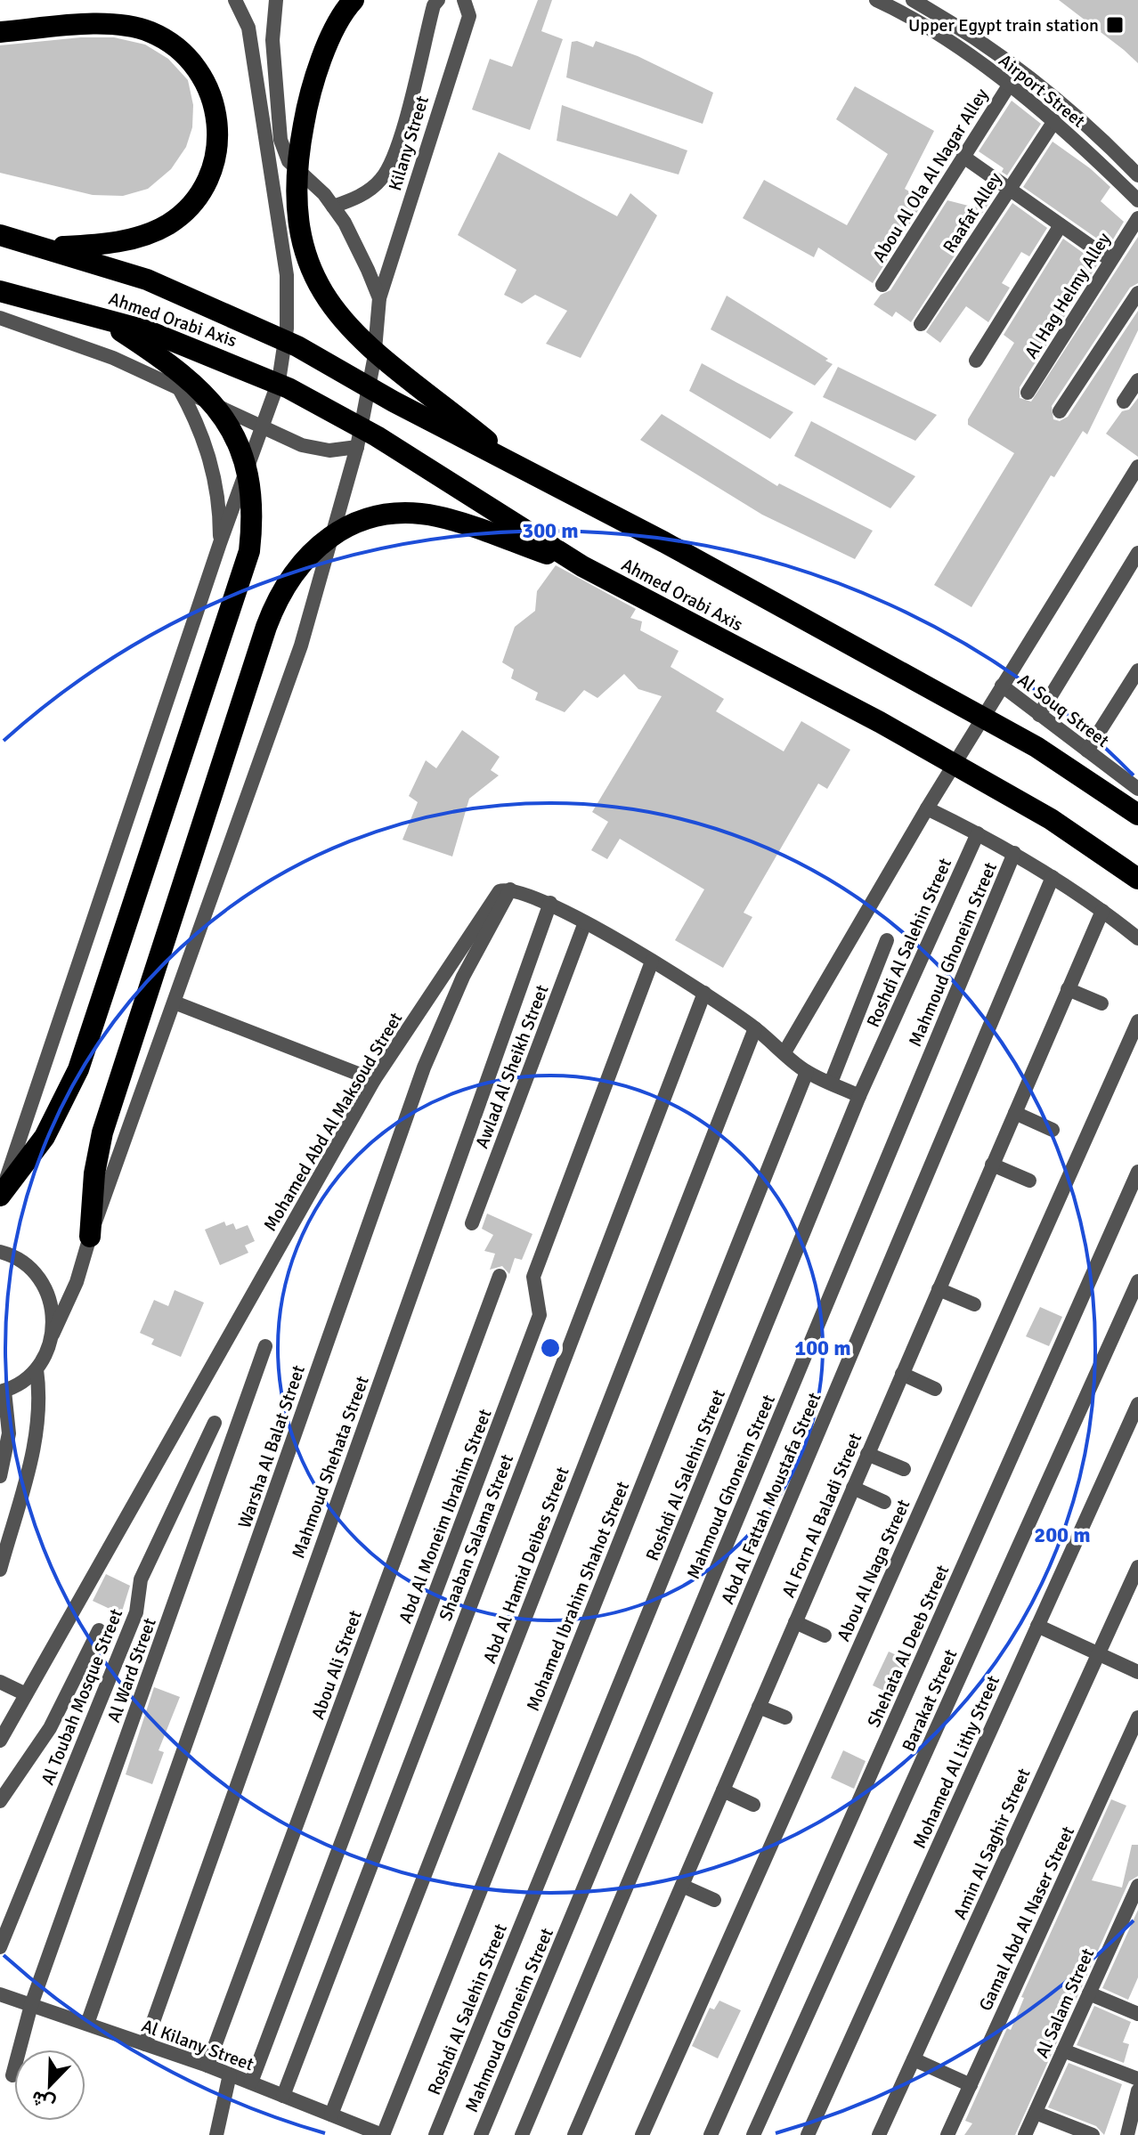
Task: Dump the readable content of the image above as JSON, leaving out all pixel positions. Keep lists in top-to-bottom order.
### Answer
{
  "streets": {
    "highway": ["Ahmed Orabi Axis"],
    "street": [
      "Airport Street",
      "Kilany Street",
      "Abou Al Ola Al Nagar Alley",
      "Raafat Alley",
      "Al Hag Helmy Alley",
      "Al Souq Street",
      "Roshdi Al Salehin Street",
      "Mahmoud Ghoneim Street",
      "Awlad Al Sheikh Street",
      "Mohamed Abd Al Maksoud Street",
      "Warsha Al Balat Street",
      "Mahmoud Shehata Street",
      "Abd Al Fattah Moustafa Street",
      "Al Forn Al Baladi Street",
      "Abd Al Moneim Ibrahim Street",
      "Shaaban Salama Street",
      "Abd Al Hamid Deibes Street",
      "Abou Al Naga Street",
      "Mohamed Ibrahim Shahot Street",
      "Shehata Al Deeb Street",
      "Abou Ali Street",
      "Al Ward Street",
      "Al Toubah Mosque Street",
      "Barakat Street",
      "Mohamed Al Lithy Street",
      "Amin Al Saghir Street",
      "Gamal Abd Al Naser Street",
      "Al Salam Street",
      "Al Kilany Street"
    ]
  },
  "crossings": [
    ["Airport Street", "Abou Al Ola Al Nagar Alley"],
    ["Airport Street", "Raafat Alley"],
    ["Mohamed Abd Al Maksoud Street", "Warsha Al Balat Street"],
    ["Warsha Al Balat Street", "Al Kilany Street"],
    ["Mahmoud Shehata Street", "Al Kilany Street"],
    ["Abd Al Moneim Ibrahim Street", "Al Kilany Street"],
    ["Shaaban Salama Street", "Al Kilany Street"],
    ["Abd Al Hamid Deibes Street", "Al Kilany Street"],
    ["Mohamed Ibrahim Shahot Street", "Al Kilany Street"],
    ["Abou Ali Street", "Al Kilany Street"],
    ["Al Ward Street", "Al Kilany Street"]
  ],
  "places": {
    "transit": ["Upper Egypt train station"]
  },
  "north": "bottom left",
  "rings": ["300 m", "100 m", "200 m"]
}
